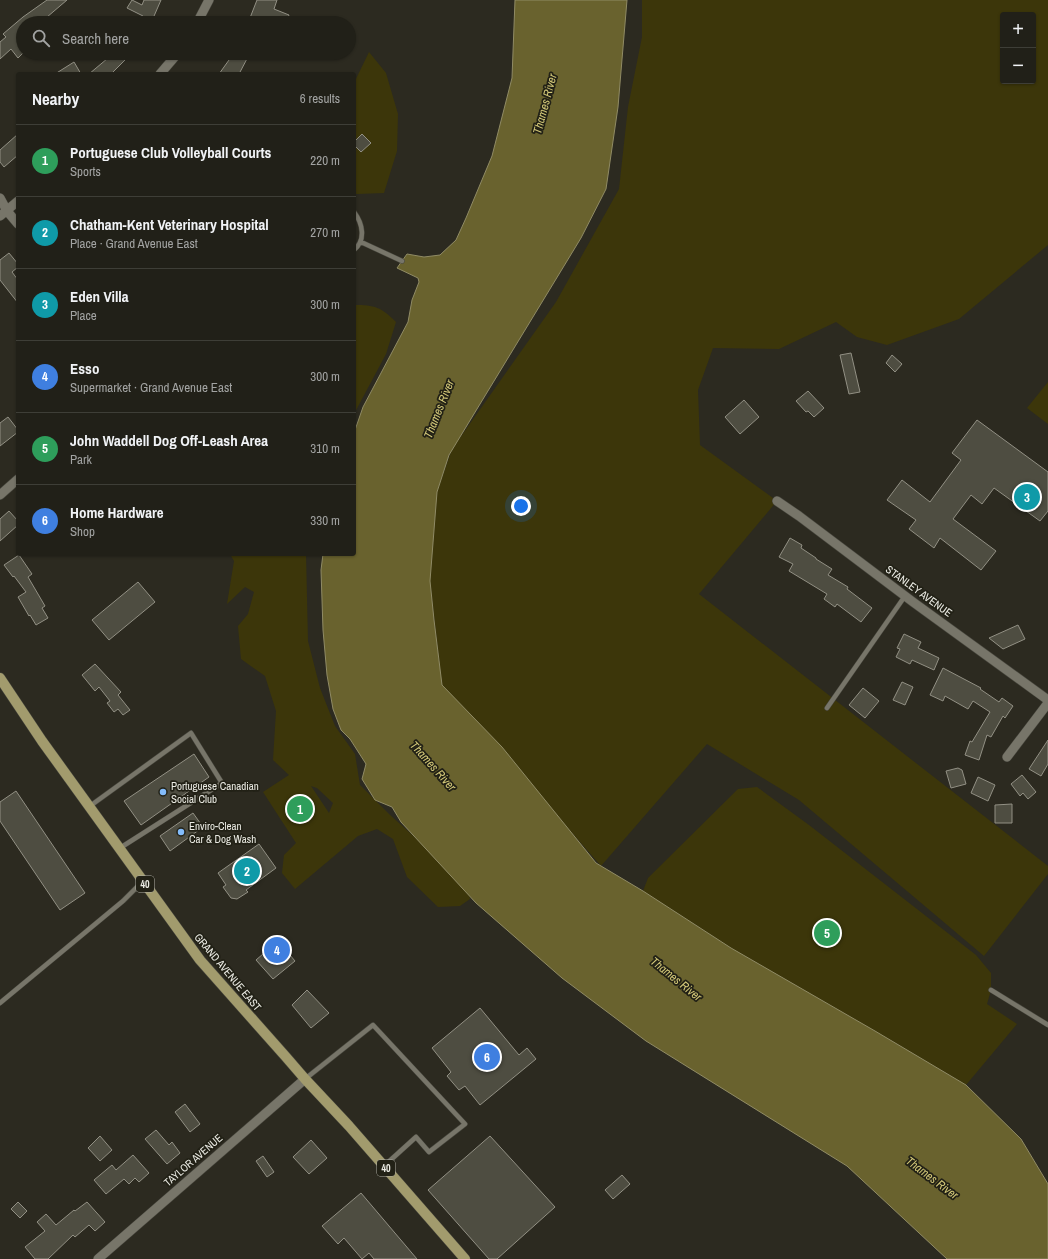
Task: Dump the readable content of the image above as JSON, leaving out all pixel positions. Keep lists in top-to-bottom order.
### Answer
{
  "streets": {
    "main road": ["40", "GRAND AVENUE EAST"],
    "street": ["STANLEY AVENUE", "TAYLOR AVENUE"]
  },
  "crossings": [
    ["GRAND AVENUE EAST", "TAYLOR AVENUE"]
  ],
  "water": ["Thames River"],
  "places": ["Portuguese Canadian Social Club", "Enviro-Clean Car & Dog Wash"],
  "page": {
    "map_buttons": ["+", "−"],
    "search": "Search here",
    "heading": ["Nearby", "6 results"],
    "list": [
      {
        "mark": "1",
        "name": "Portuguese Club Volleyball Courts",
        "note": "Sports",
        "value": "220 m"
      },
      {
        "mark": "2",
        "name": "Chatham-Kent Veterinary Hospital",
        "note": "Place · Grand Avenue East",
        "value": "270 m"
      },
      {
        "mark": "3",
        "name": "Eden Villa",
        "note": "Place",
        "value": "300 m"
      },
      {
        "mark": "4",
        "name": "Esso",
        "note": "Supermarket · Grand Avenue East",
        "value": "300 m"
      },
      {
        "mark": "5",
        "name": "John Waddell Dog Off-Leash Area",
        "note": "Park",
        "value": "310 m"
      },
      {
        "mark": "6",
        "name": "Home Hardware",
        "note": "Shop",
        "value": "330 m"
      }
    ],
    "pins": [
      "3",
      "1",
      "2",
      "5",
      "4",
      "6"
    ]
  }
}
